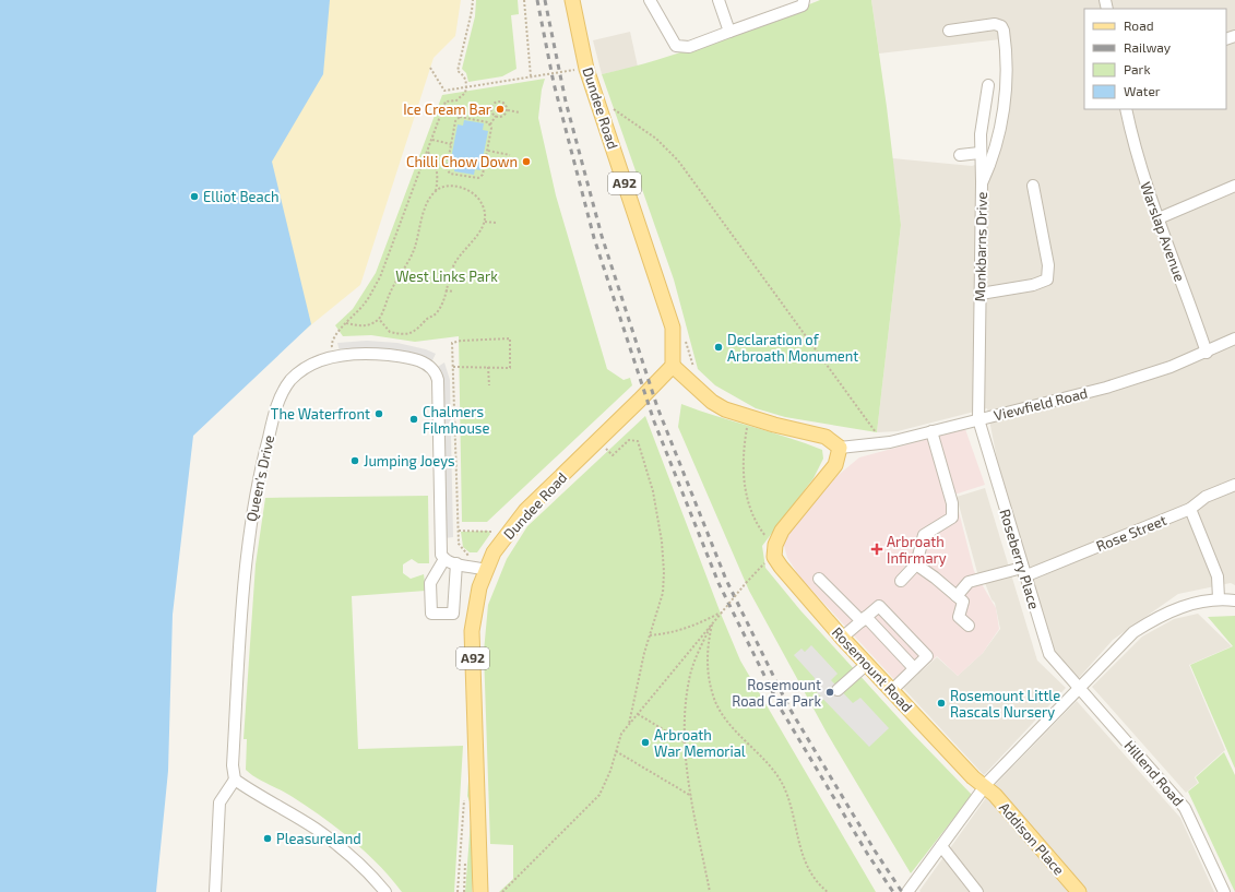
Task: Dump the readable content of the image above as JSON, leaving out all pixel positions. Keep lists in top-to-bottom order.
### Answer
{
  "streets": {
    "main road": [
      "Dundee Road",
      "A92",
      "Rosemount Road",
      "Addison Place"
    ],
    "street": [
      "Warslap Avenue",
      "Monkbarns Drive",
      "Viewfield Road",
      "Queen's Drive",
      "Rose Street",
      "Roseberry Place",
      "Hillend Road"
    ]
  },
  "crossings": [
    ["Warslap Avenue", "Viewfield Road"],
    ["Monkbarns Drive", "Viewfield Road"],
    ["Monkbarns Drive", "Roseberry Place"],
    ["Viewfield Road", "Roseberry Place"],
    ["Rose Street", "Roseberry Place"],
    ["Roseberry Place", "Hillend Road"],
    ["Rosemount Road", "Addison Place"]
  ],
  "parks": ["West Links Park"],
  "places": {
    "other": [
      "Ice Cream Bar",
      "Chilli Chow Down",
      "Elliot Beach",
      "Declaration of Arbroath Monument",
      "The Waterfront",
      "Chalmers Filmhouse",
      "Jumping Joeys",
      "Rosemount Road Car Park",
      "Rosemount Little Rascals Nursery",
      "Arbroath War Memorial",
      "Pleasureland"
    ],
    "health": ["Arbroath Infirmary"]
  },
  "legend": [
    "Road",
    "Railway",
    "Park",
    "Water"
  ]
}
